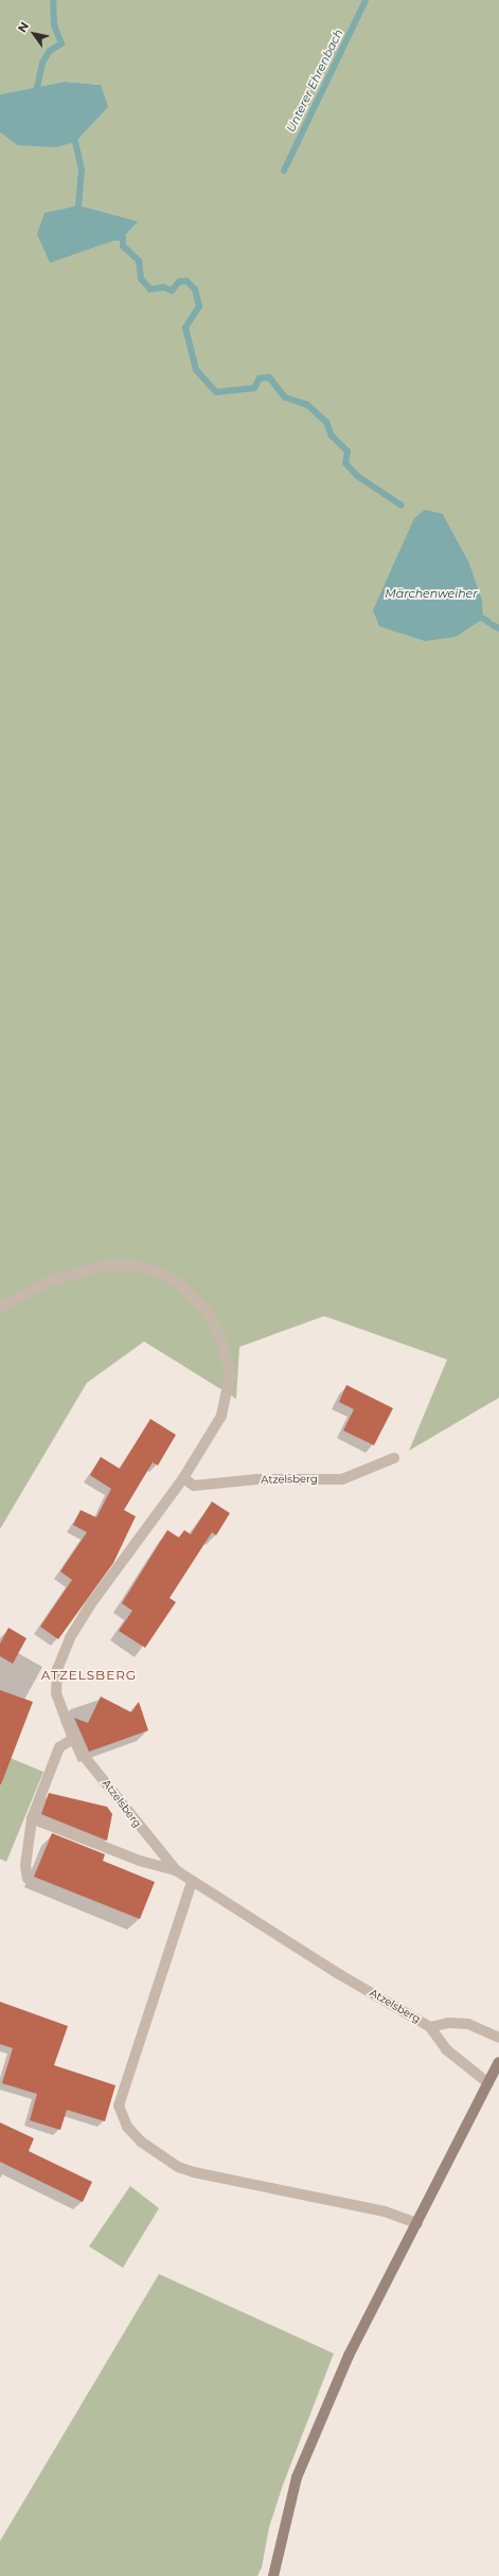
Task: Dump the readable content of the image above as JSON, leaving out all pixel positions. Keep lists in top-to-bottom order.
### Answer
{
  "streets": {
    "street": ["Atzelsberg"]
  },
  "districts": ["ATZELSBERG"],
  "water": ["Unterer Ehrenbach", "Märchenweiher"],
  "north": "top left"
}
